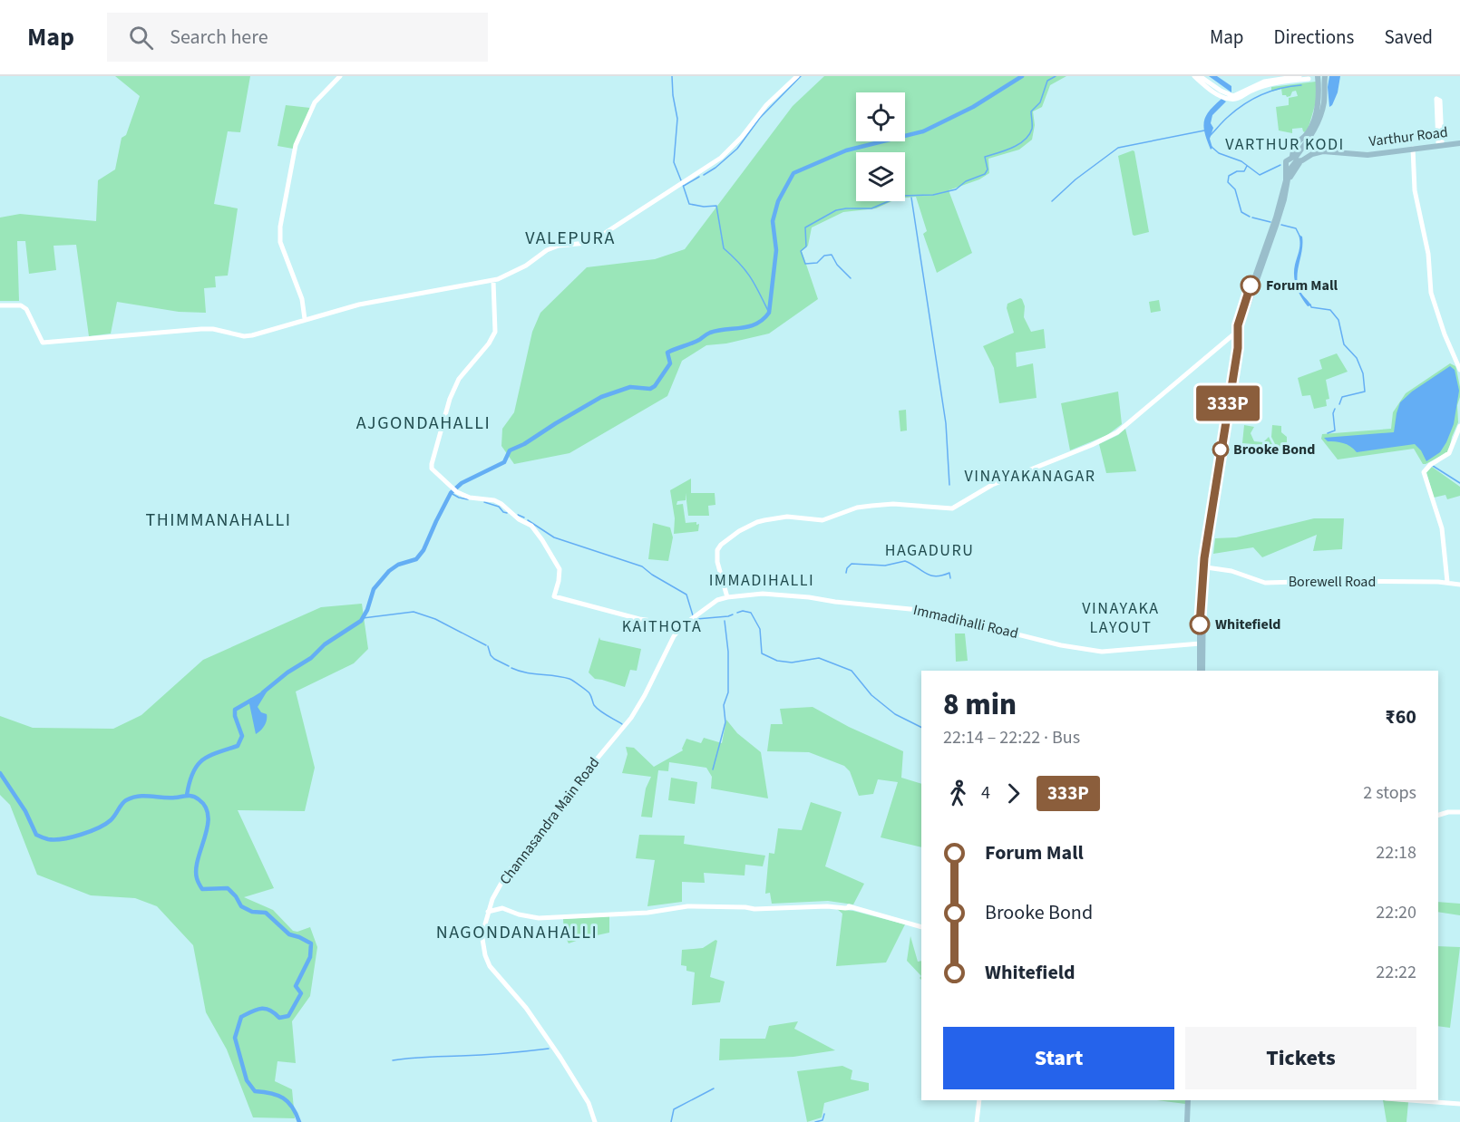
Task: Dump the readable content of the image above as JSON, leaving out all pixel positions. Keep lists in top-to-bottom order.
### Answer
{
  "streets": {
    "main road": ["Varthur Road"],
    "street": ["Borewell Road", "Immadihalli Road", "Channasandra Main Road"]
  },
  "crossings": [
    ["Immadihalli Road", "Channasandra Main Road"]
  ],
  "districts": [
    "VARTHUR KODI",
    "VALEPURA",
    "AJGONDAHALLI",
    "VINAYAKANAGAR",
    "THIMMANAHALLI",
    "HAGADURU",
    "IMMADIHALLI",
    "VINAYAKA LAYOUT",
    "KAITHOTA",
    "NAGONDANAHALLI"
  ],
  "places": ["Forum Mall", "Brooke Bond", "Whitefield"],
  "lines": ["bus line 333P"],
  "page": {
    "header": "Map",
    "search": "Search here",
    "nav": ["Map", "Directions", "Saved"],
    "on_map": "333P",
    "heading": ["8 min", "22:14 – 22:22 · Bus", "₹60"],
    "legs": ["4", "333P", "2 stops"],
    "list": [
      {
        "name": "Forum Mall",
        "value": "22:18"
      },
      {
        "name": "Brooke Bond",
        "value": "22:20"
      },
      {
        "name": "Whitefield",
        "value": "22:22"
      }
    ],
    "buttons": ["Start", "Tickets"]
  }
}
